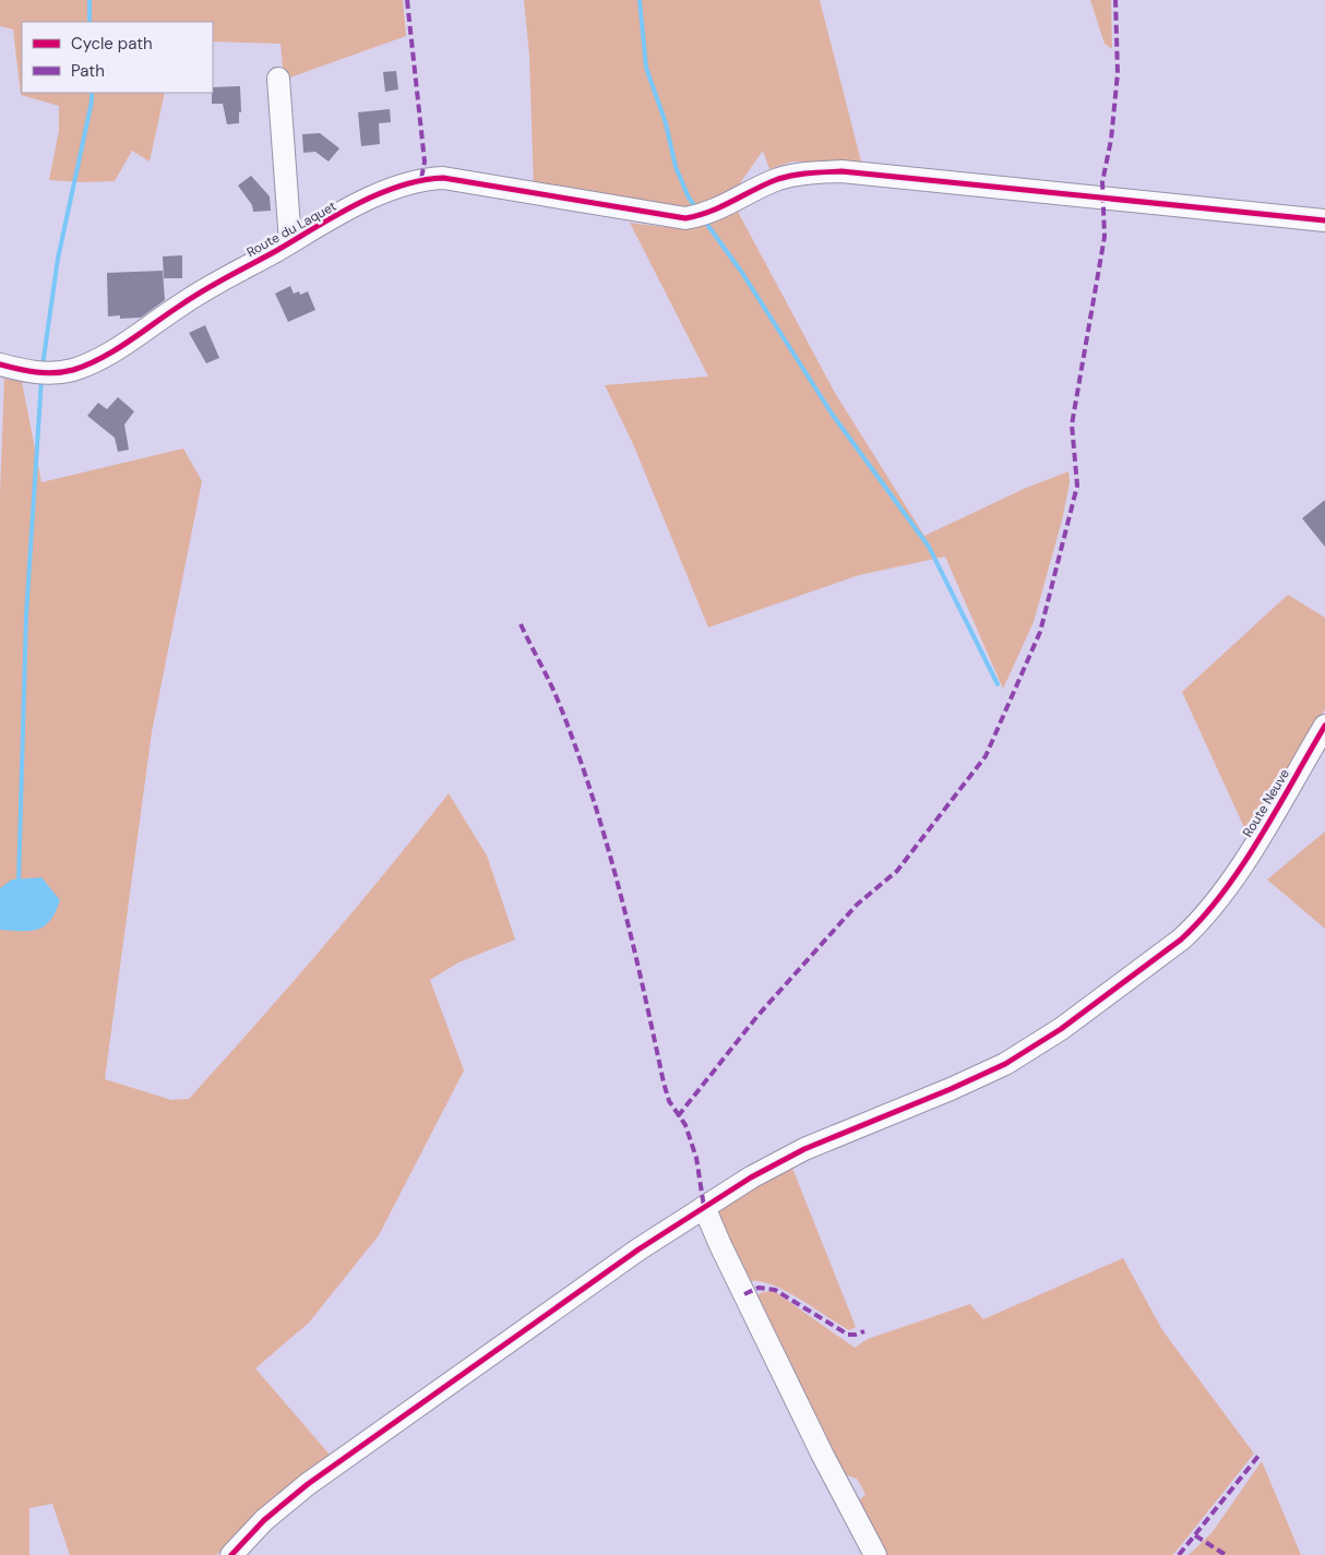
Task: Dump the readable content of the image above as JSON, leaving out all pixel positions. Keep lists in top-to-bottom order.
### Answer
{
  "streets": {
    "street": ["Route du Laquet", "Route Neuve"]
  },
  "legend": ["Cycle path", "Path"]
}
